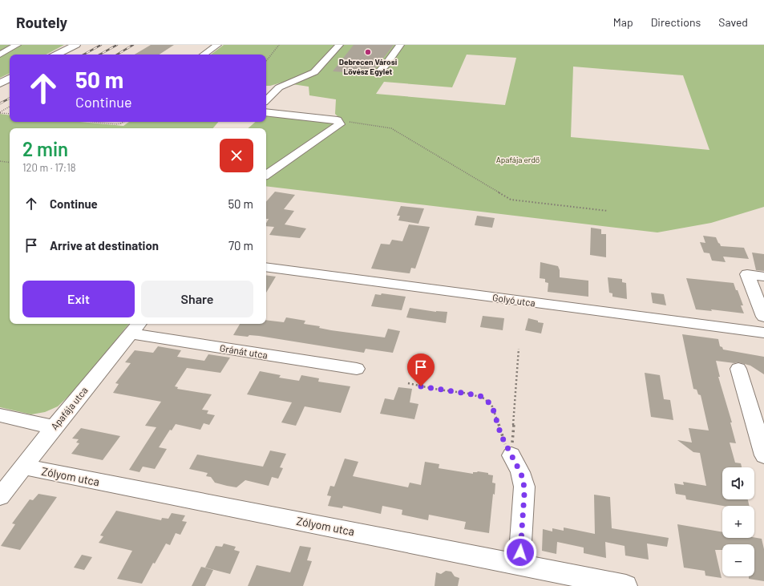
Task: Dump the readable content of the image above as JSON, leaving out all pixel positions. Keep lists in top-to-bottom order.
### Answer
{
  "streets": {
    "street": [
      "Golyó utca",
      "Gránát utca",
      "Apafája utca",
      "Zólyom utca"
    ]
  },
  "crossings": [
    ["Gránát utca", "Apafája utca"],
    ["Apafája utca", "Zólyom utca"]
  ],
  "parks": ["Apafája erdő"],
  "places": ["Debrecen Városi Lövész Egylet"],
  "page": {
    "header": "Routely",
    "nav": ["Map", "Directions", "Saved"],
    "turn": ["50 m", "Continue"],
    "heading": ["2 min", "120 m · 17:18"],
    "list": [
      {
        "name": "Continue",
        "value": "50 m"
      },
      {
        "name": "Arrive at destination",
        "value": "70 m"
      }
    ],
    "buttons": ["Exit", "Share"],
    "map_buttons": ["+", "−"]
  }
}
